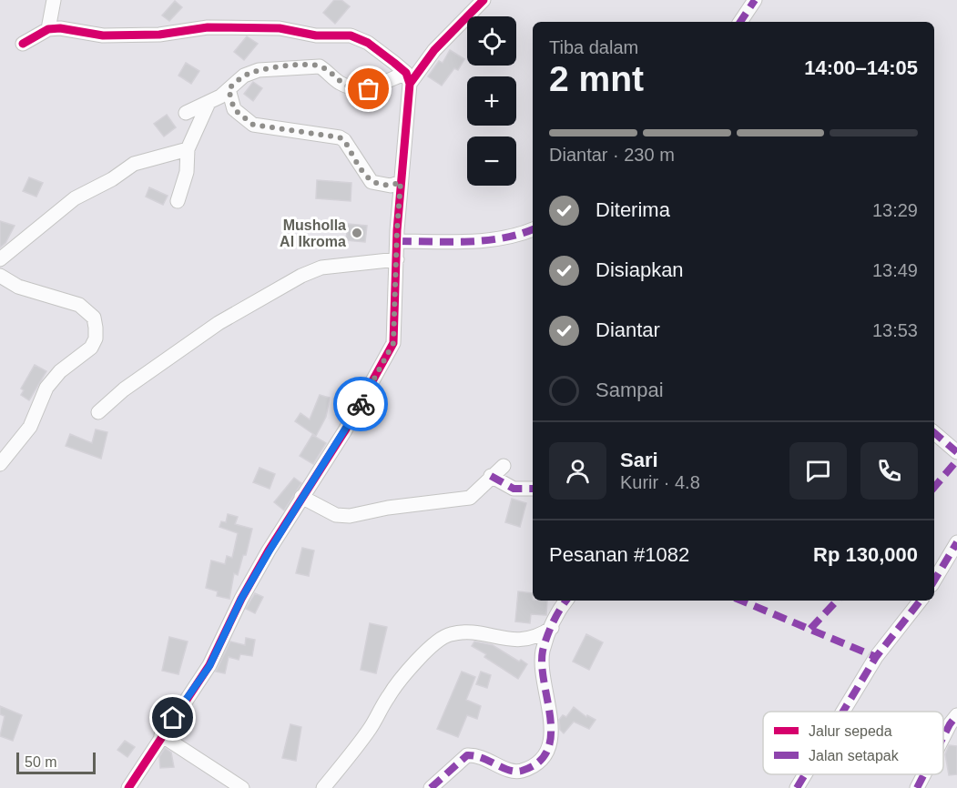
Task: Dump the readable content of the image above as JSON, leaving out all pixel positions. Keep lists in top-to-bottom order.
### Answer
{
  "places": ["Musholla Al Ikroma"],
  "legend": ["Jalur sepeda", "Jalan setapak"],
  "scale_bar": "50 m",
  "page": {
    "map_buttons": ["+", "−"],
    "heading": ["2 mnt", "Tiba dalam", "14:00–14:05"],
    "panel": [
      "Sari",
      "Kurir · 4.8",
      "Pesanan #1082",
      "Rp 130,000"
    ],
    "bar": "Diantar · 230 m",
    "list": [
      ["Diterima", "13:29"],
      ["Disiapkan", "13:49"],
      ["Diantar", "13:53"],
      "Sampai"
    ],
    "scale": "50 m"
  }
}
